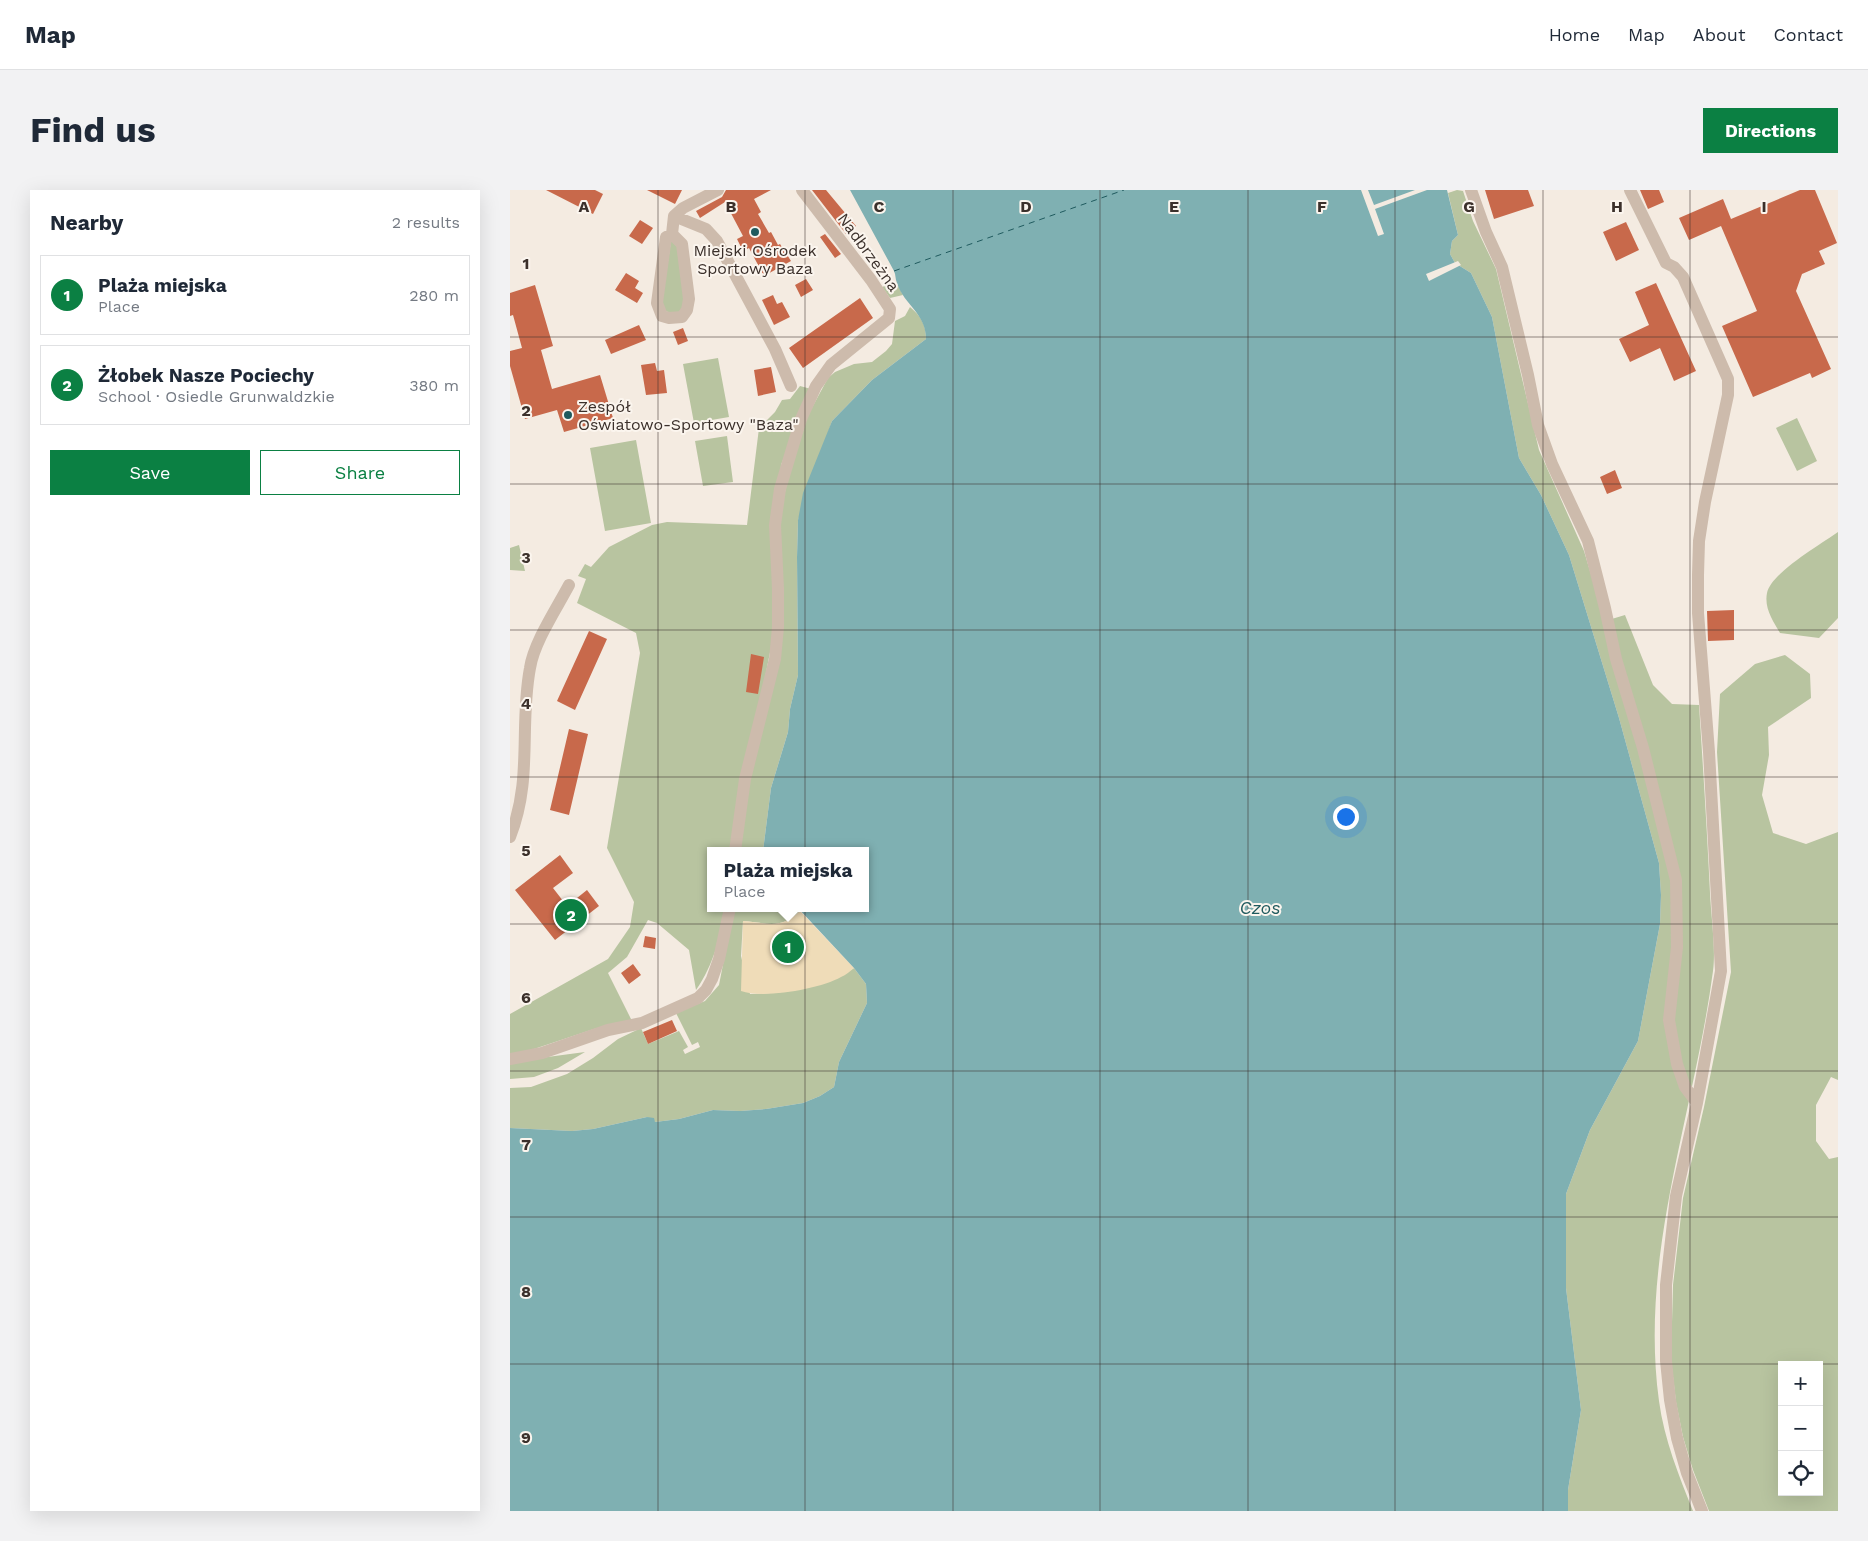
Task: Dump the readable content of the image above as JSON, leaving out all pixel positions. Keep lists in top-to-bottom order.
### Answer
{
  "streets": {
    "street": ["Nadbrzeżna"]
  },
  "water": ["Czos"],
  "places": ["Miejski Ośrodek Sportowy Baza", "Zespół Oświatowo-Sportowy \"Baza\""],
  "page": {
    "header": "Map",
    "nav": [
      "Home",
      "Map",
      "About",
      "Contact"
    ],
    "buttons": [
      "Directions",
      ["Save", "Share"]
    ],
    "title": "Find us",
    "heading": ["Nearby", "2 results"],
    "list": [
      {
        "mark": "1",
        "name": "Plaża miejska",
        "note": "Place",
        "value": "280 m"
      },
      {
        "mark": "2",
        "name": "Żłobek Nasze Pociechy",
        "note": "School · Osiedle Grunwaldzkie",
        "value": "380 m"
      }
    ],
    "popup": ["Plaża miejska", "Place"],
    "pins": ["2", "1"],
    "map_buttons": ["+", "−"]
  },
  "grid": {
    "columns": [
      "A",
      "B",
      "C",
      "D",
      "E",
      "F",
      "G",
      "H",
      "I"
    ],
    "rows": [
      "1",
      "2",
      "3",
      "4",
      "5",
      "6",
      "7",
      "8",
      "9"
    ]
  }
}
